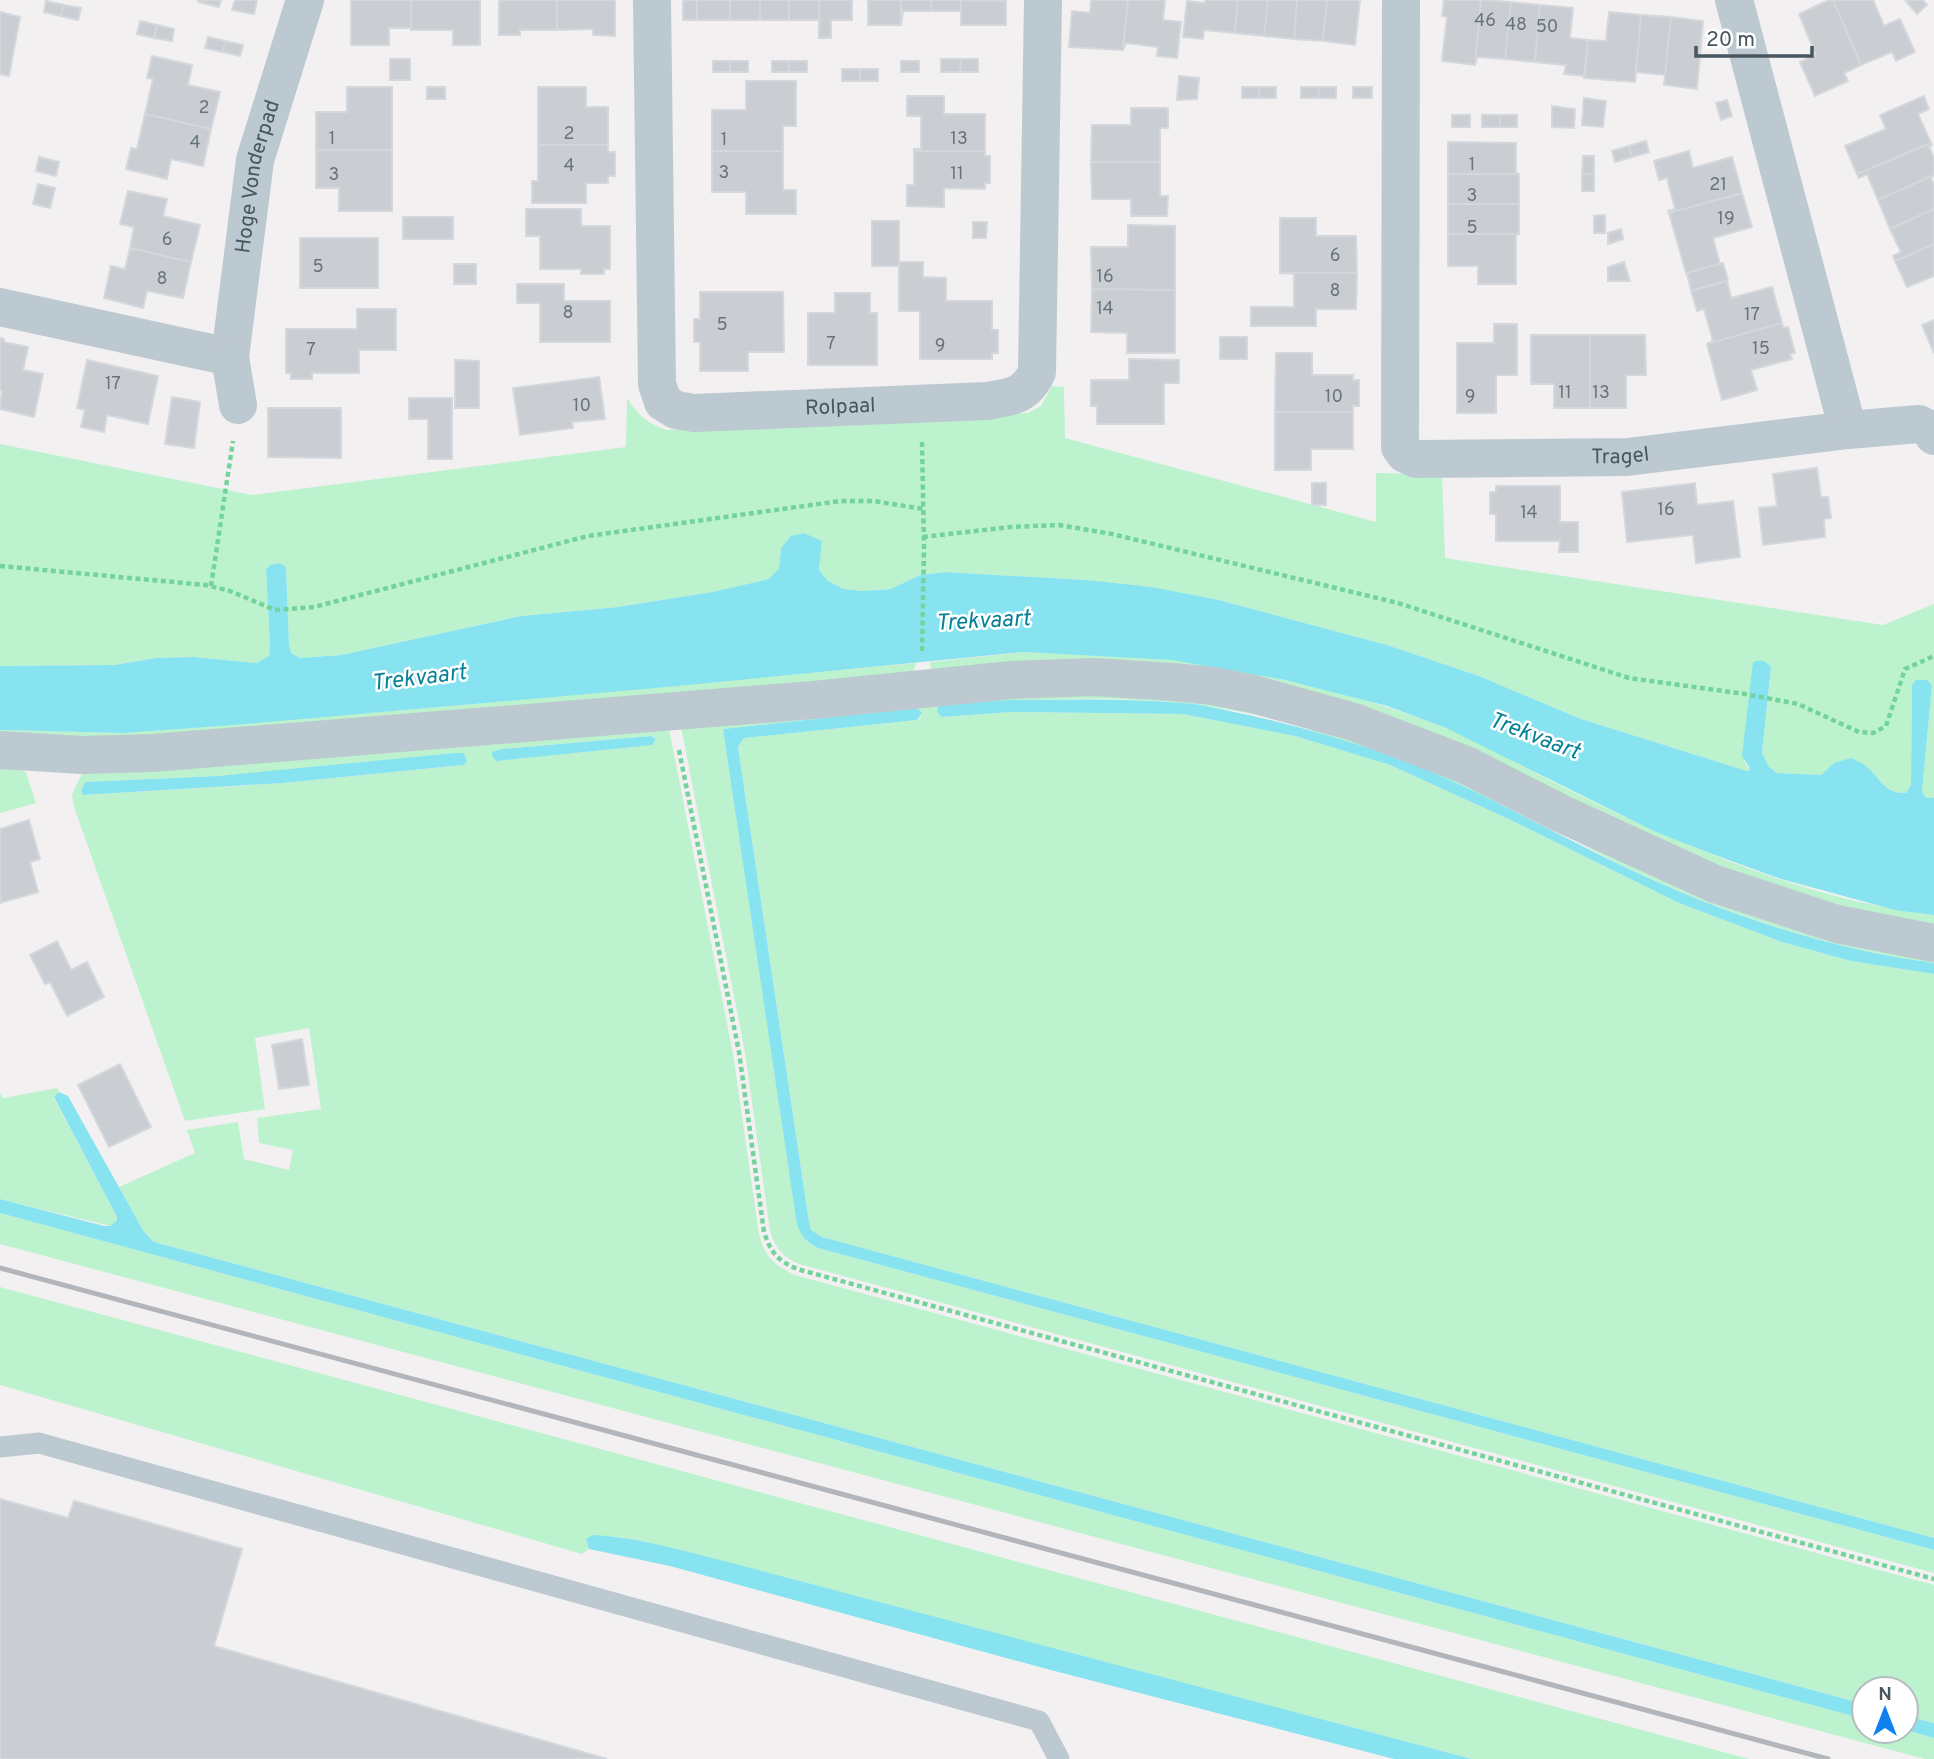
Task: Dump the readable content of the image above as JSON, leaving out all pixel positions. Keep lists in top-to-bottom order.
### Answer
{
  "streets": {
    "street": ["Hoge Vonderpad", "Rolpaal", "Tragel"]
  },
  "water": ["Trekvaart"],
  "house_numbers": [
    "46",
    "48",
    "50",
    "2",
    "2",
    "1",
    "13",
    "1",
    "4",
    "1",
    "4",
    "3",
    "11",
    "3",
    "21",
    "3",
    "19",
    "5",
    "6",
    "6",
    "5",
    "16",
    "8",
    "8",
    "14",
    "8",
    "17",
    "5",
    "7",
    "9",
    "15",
    "7",
    "17",
    "11",
    "13",
    "10",
    "9",
    "10",
    "16",
    "14"
  ],
  "scale_bar": "20 m",
  "north": "top"
}
